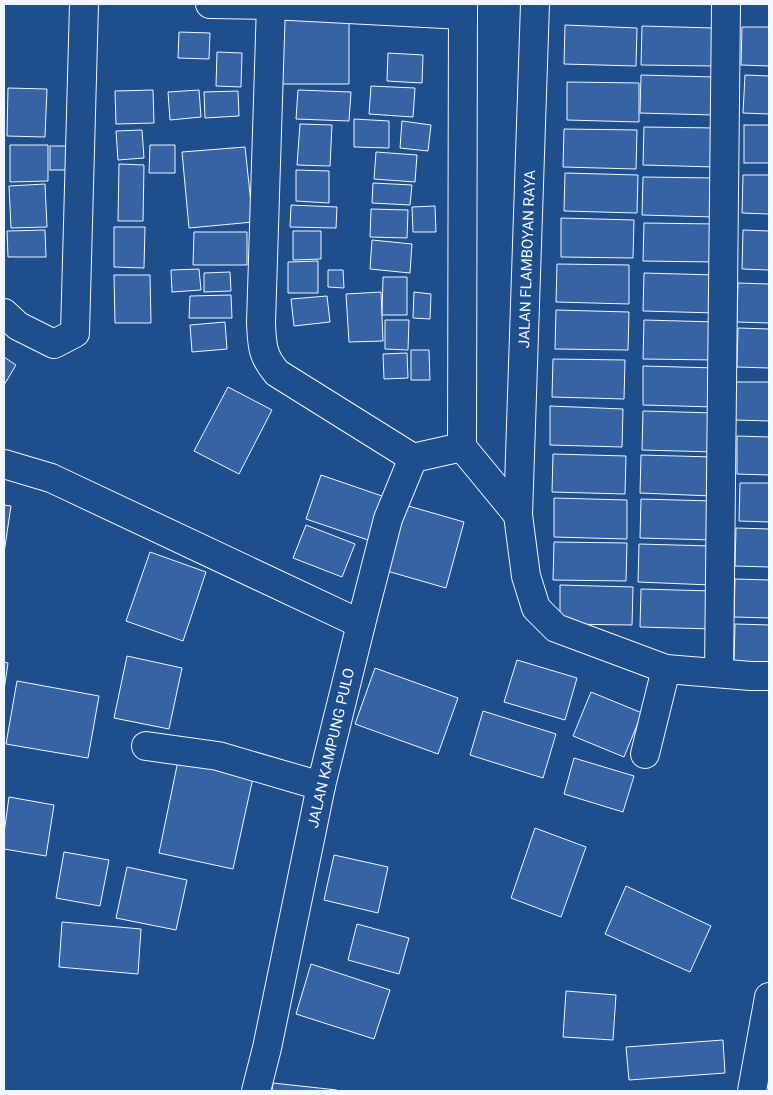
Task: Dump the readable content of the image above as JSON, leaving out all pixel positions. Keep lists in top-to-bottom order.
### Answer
{
  "streets": {
    "street": ["JALAN FLAMBOYAN RAYA", "JALAN KAMPUNG PULO"]
  }
}
